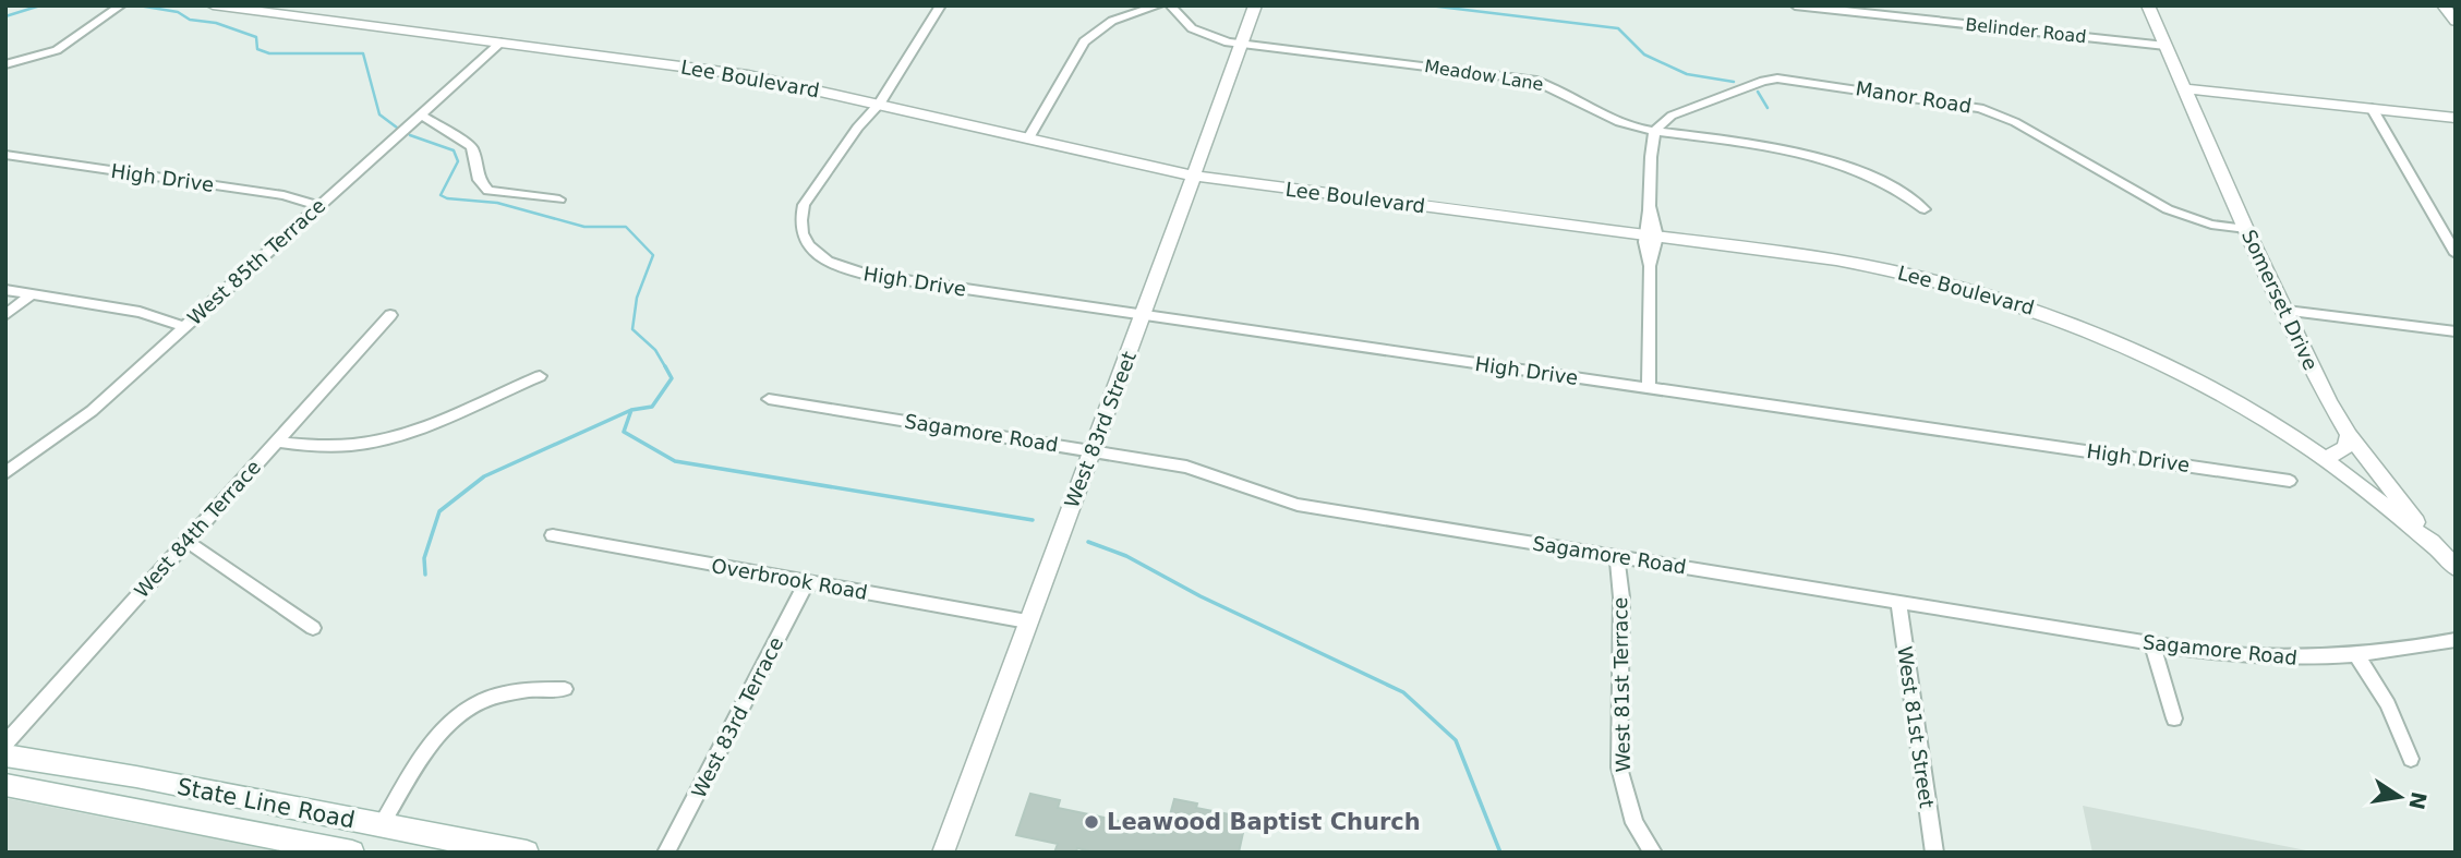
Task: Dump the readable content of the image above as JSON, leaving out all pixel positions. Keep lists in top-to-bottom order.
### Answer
{
  "streets": {
    "main road": ["State Line Road"],
    "street": [
      "Belinder Road",
      "Meadow Lane",
      "Lee Boulevard",
      "Manor Road",
      "High Drive",
      "West 85th Terrace",
      "Somerset Drive",
      "West 83rd Street",
      "Sagamore Road",
      "West 84th Terrace",
      "Overbrook Road",
      "West 81st Terrace",
      "West 83rd Terrace",
      "West 81st Street"
    ]
  },
  "crossings": [
    ["Belinder Road", "Somerset Drive"],
    ["Meadow Lane", "Manor Road"],
    ["Meadow Lane", "West 83rd Street"],
    ["Lee Boulevard", "High Drive"],
    ["Lee Boulevard", "West 85th Terrace"],
    ["Lee Boulevard", "Somerset Drive"],
    ["Lee Boulevard", "West 83rd Street"],
    ["Manor Road", "Somerset Drive"],
    ["High Drive", "West 85th Terrace"],
    ["High Drive", "West 83rd Street"],
    ["West 83rd Street", "Sagamore Road"],
    ["West 83rd Street", "Overbrook Road"],
    ["Sagamore Road", "West 81st Terrace"],
    ["Sagamore Road", "West 81st Street"],
    ["Overbrook Road", "West 83rd Terrace"]
  ],
  "places": ["Leawood Baptist Church"],
  "north": "right"
}
